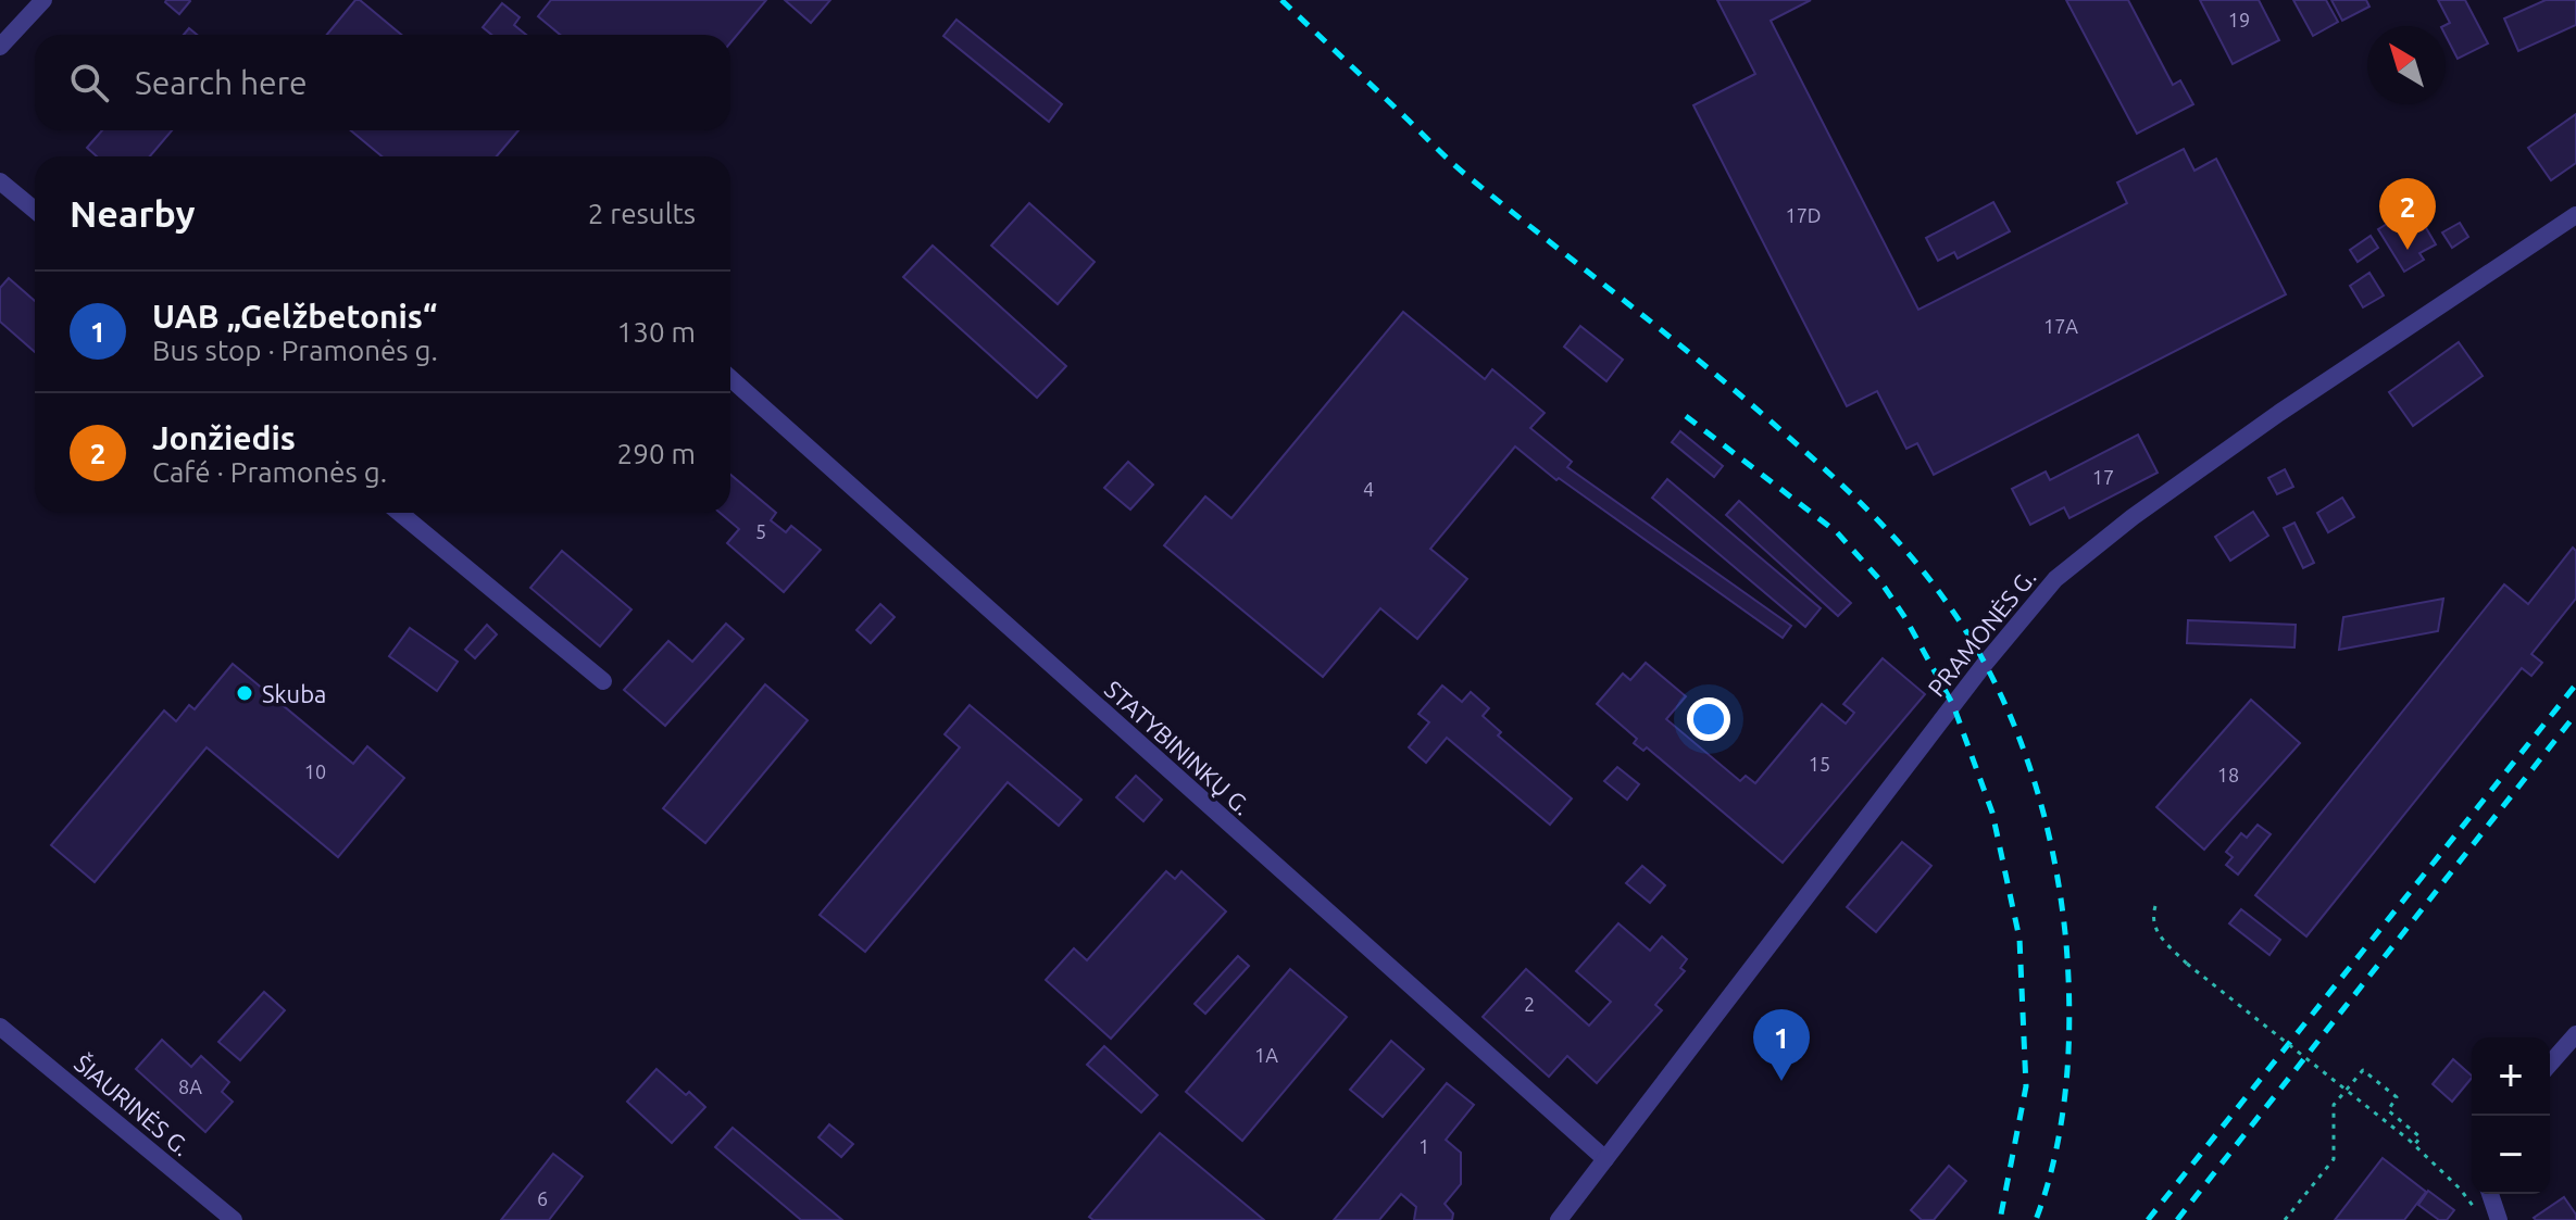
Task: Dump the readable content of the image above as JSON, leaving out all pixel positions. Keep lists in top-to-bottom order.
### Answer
{
  "streets": {
    "street": ["PRAMONĖS G.", "STATYBININKŲ G.", "ŠIAURINĖS G."]
  },
  "crossings": [
    ["PRAMONĖS G.", "STATYBININKŲ G."]
  ],
  "places": ["Skuba"],
  "house_numbers": [
    "19",
    "17D",
    "17A",
    "17",
    "4",
    "5",
    "15",
    "10",
    "18",
    "2",
    "1A",
    "8A",
    "1",
    "6"
  ],
  "north": "top left",
  "page": {
    "search": "Search here",
    "heading": ["Nearby", "2 results"],
    "pins": ["2", "1"],
    "list": [
      {
        "mark": "1",
        "name": "UAB „Gelžbetonis“",
        "note": "Bus stop · Pramonės g.",
        "value": "130 m"
      },
      {
        "mark": "2",
        "name": "Jonžiedis",
        "note": "Café · Pramonės g.",
        "value": "290 m"
      }
    ],
    "map_buttons": ["+", "−"]
  }
}
